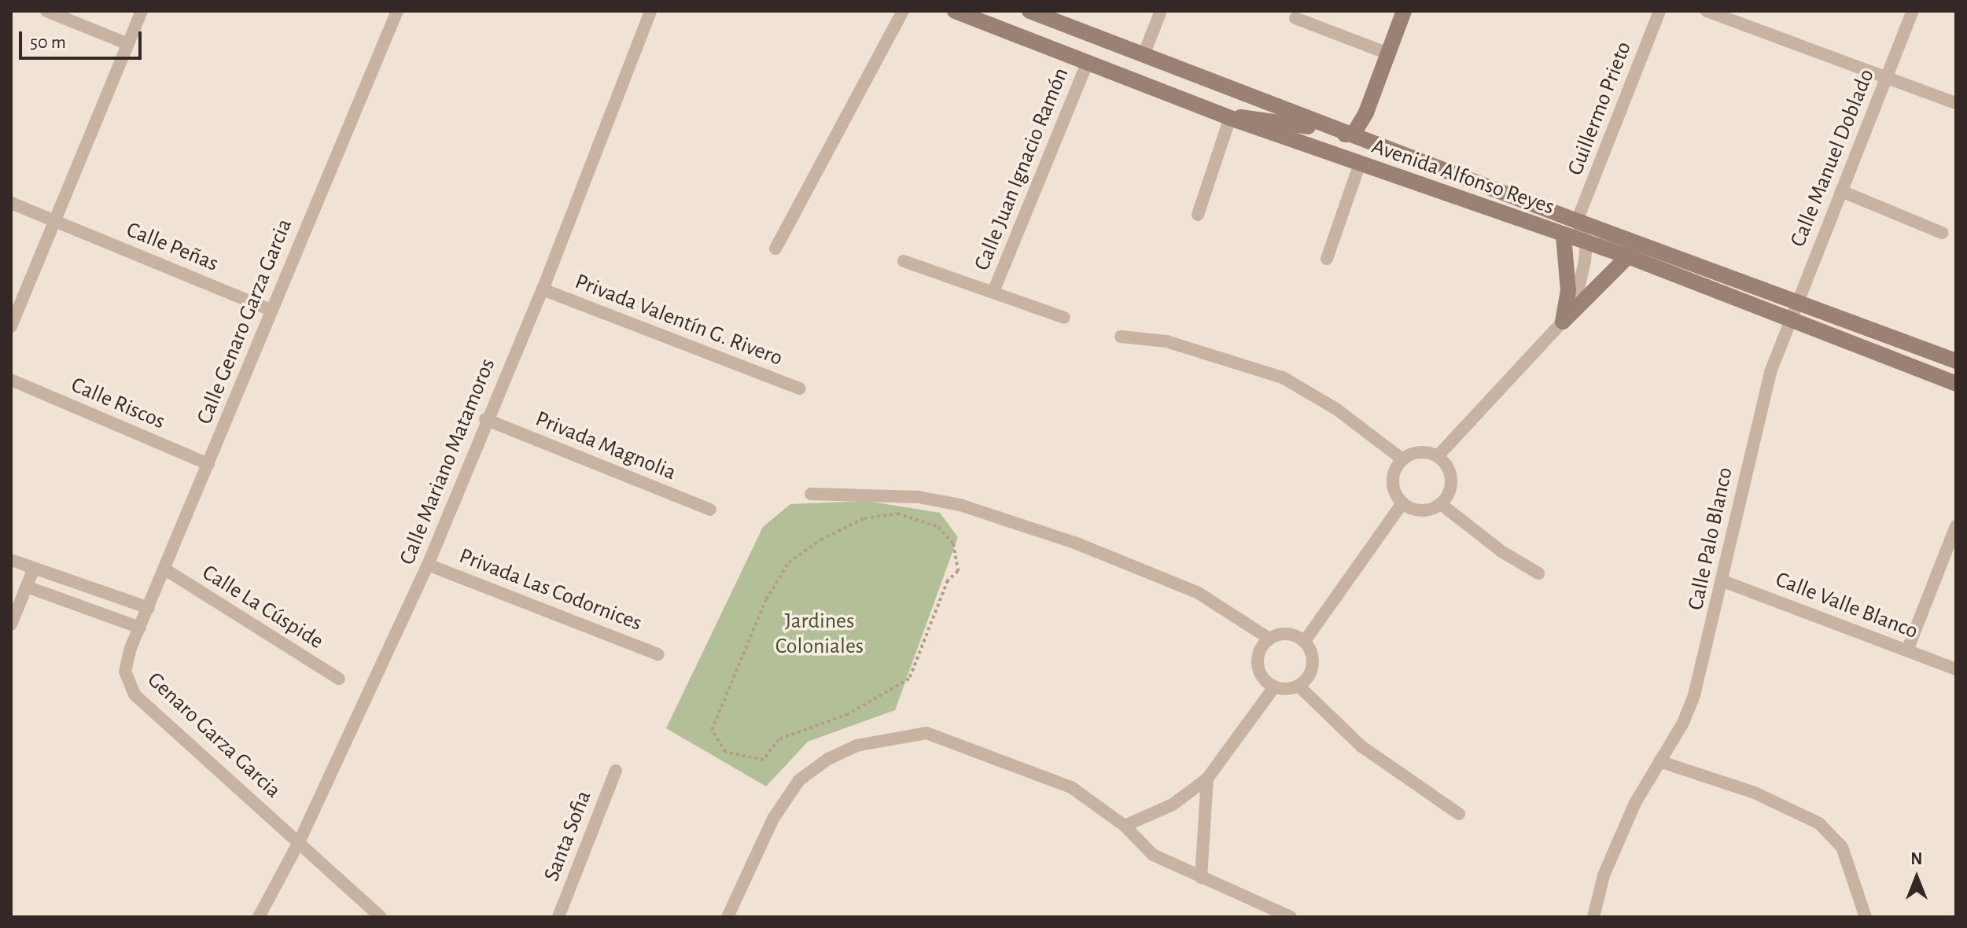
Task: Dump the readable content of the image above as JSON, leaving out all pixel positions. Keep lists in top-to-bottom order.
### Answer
{
  "streets": {
    "main road": ["Avenida Alfonso Reyes"],
    "street": [
      "Guillermo Prieto",
      "Calle Manuel Doblado",
      "Calle Juan Ignacio Ramón",
      "Calle Peñas",
      "Privada Valentín G. Rivero",
      "Calle Genaro Garza Garcia",
      "Calle Riscos",
      "Privada Magnolia",
      "Calle Mariano Matamoros",
      "Calle Palo Blanco",
      "Privada Las Codornices",
      "Calle Valle Blanco",
      "Calle La Cúspide",
      "Genaro Garza Garcia",
      "Santa Sofia"
    ]
  },
  "crossings": [
    ["Guillermo Prieto", "Avenida Alfonso Reyes"],
    ["Calle Manuel Doblado", "Avenida Alfonso Reyes"],
    ["Calle Manuel Doblado", "Calle Palo Blanco"],
    ["Calle Juan Ignacio Ramón", "Avenida Alfonso Reyes"],
    ["Avenida Alfonso Reyes", "Calle Palo Blanco"],
    ["Calle Peñas", "Calle Genaro Garza Garcia"],
    ["Privada Valentín G. Rivero", "Calle Mariano Matamoros"],
    ["Calle Genaro Garza Garcia", "Calle Riscos"],
    ["Calle Genaro Garza Garcia", "Calle La Cúspide"],
    ["Calle Genaro Garza Garcia", "Genaro Garza Garcia"],
    ["Privada Magnolia", "Calle Mariano Matamoros"],
    ["Calle Mariano Matamoros", "Privada Las Codornices"],
    ["Calle Mariano Matamoros", "Genaro Garza Garcia"],
    ["Calle Palo Blanco", "Calle Valle Blanco"]
  ],
  "parks": ["Jardines Coloniales"],
  "scale_bar": "50 m",
  "north": "top"
}
